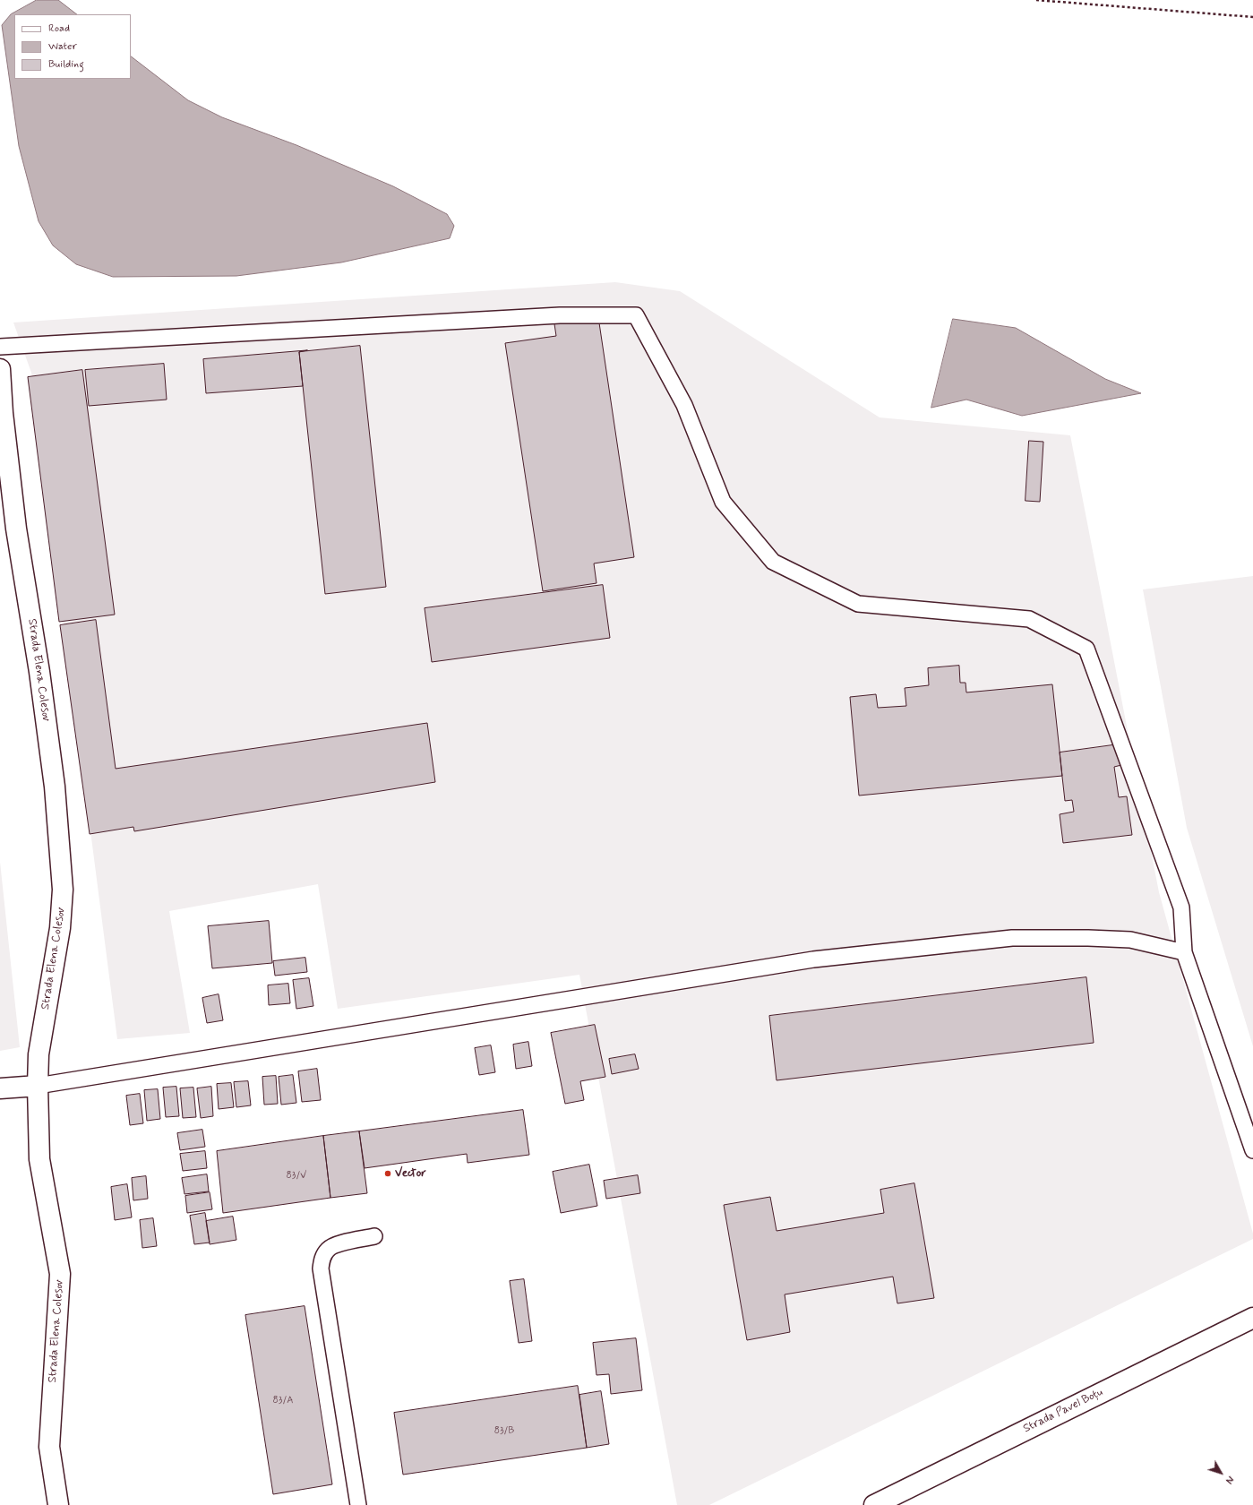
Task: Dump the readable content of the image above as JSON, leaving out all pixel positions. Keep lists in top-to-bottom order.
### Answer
{
  "streets": {
    "street": ["Strada Elena Colesov", "Strada Pavel Boțu"]
  },
  "places": ["Vector"],
  "house_numbers": ["83/V", "83/A", "83/B"],
  "legend": ["Road", "Water", "Building"],
  "north": "bottom right"
}
